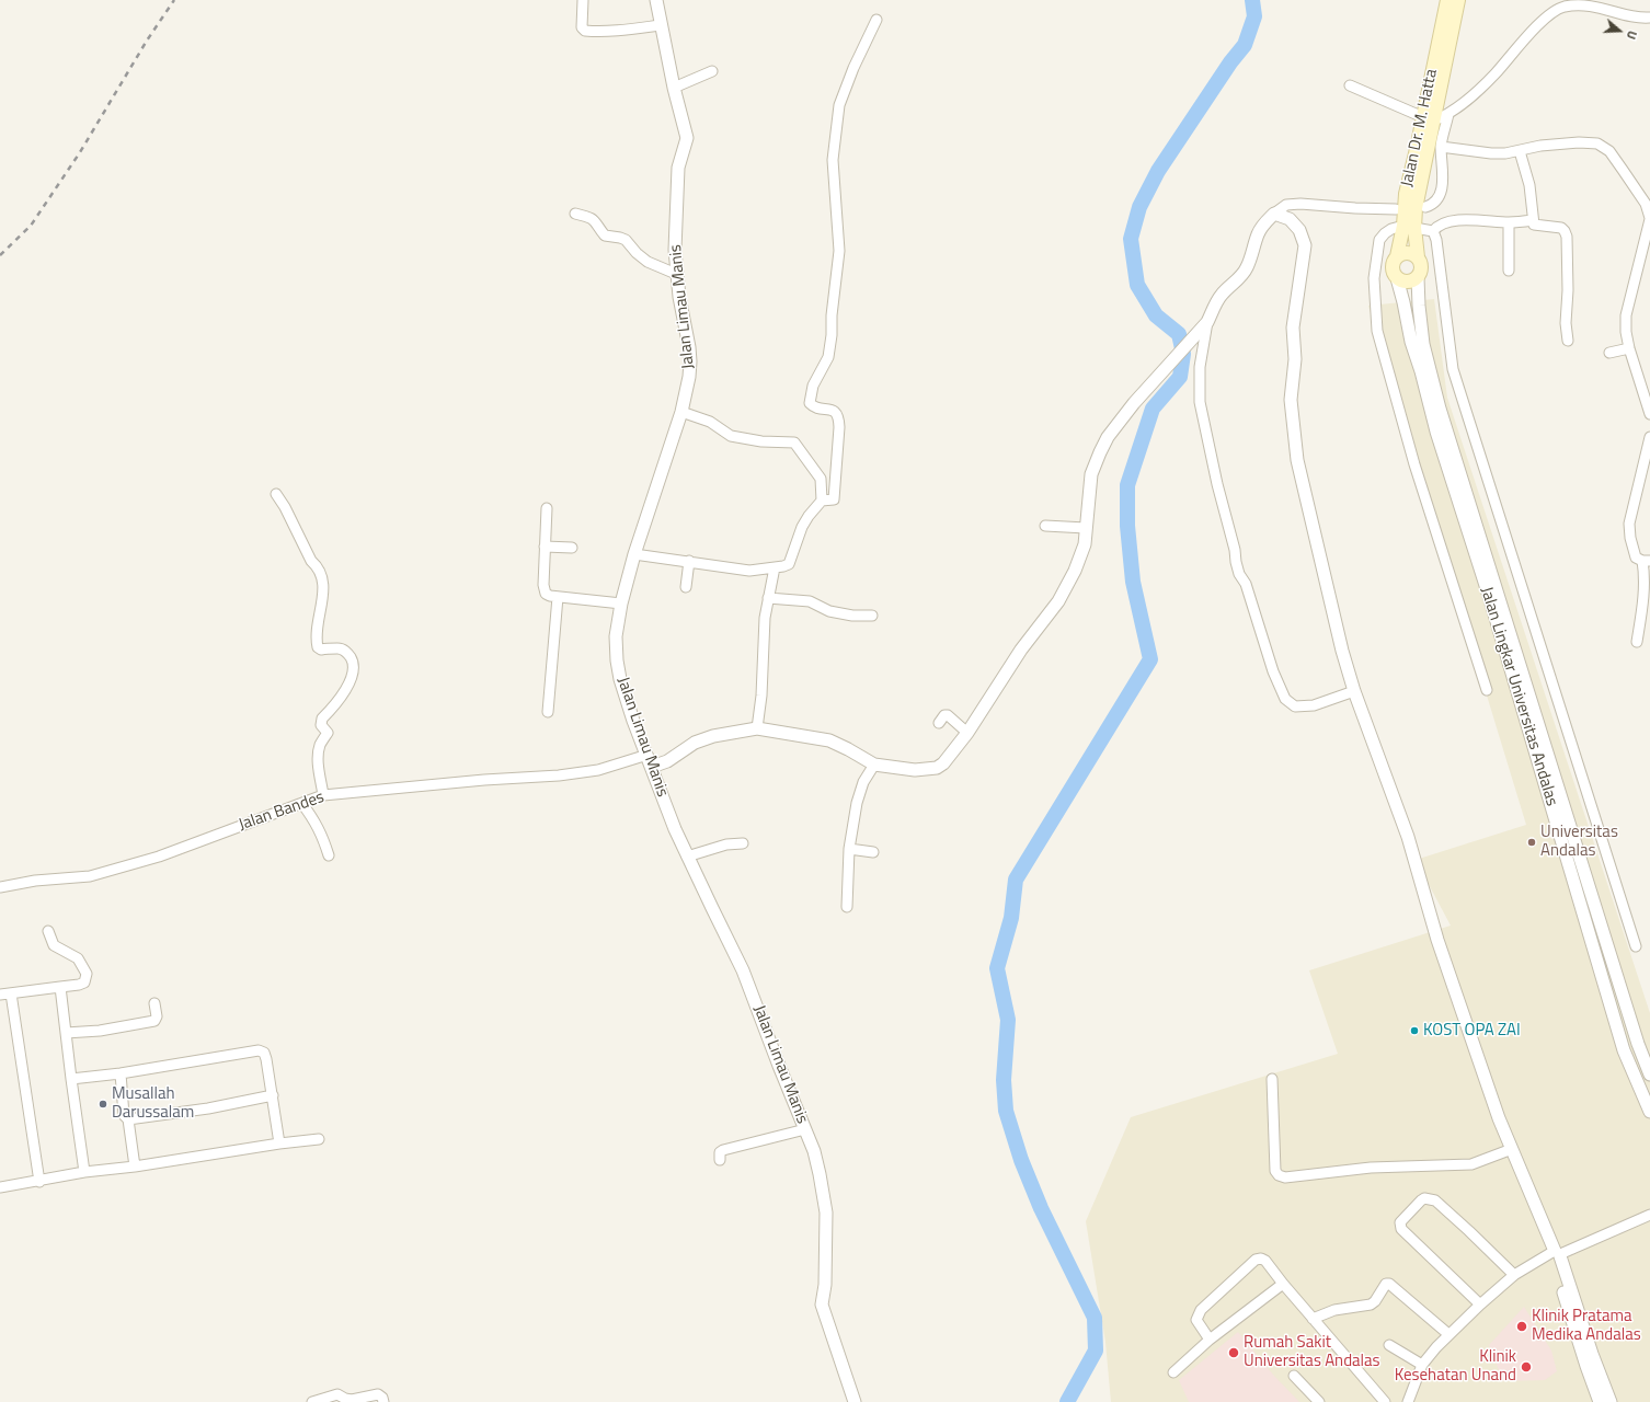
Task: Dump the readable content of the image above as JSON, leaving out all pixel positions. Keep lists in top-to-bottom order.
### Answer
{
  "streets": {
    "main road": ["Jalan Dr. M. Hatta"],
    "street": ["Jalan Limau Manis", "Jalan Lingkar Universitas Andalas", "Jalan Bandes"]
  },
  "crossings": [
    ["Jalan Dr. M. Hatta", "Jalan Lingkar Universitas Andalas"],
    ["Jalan Limau Manis", "Jalan Bandes"]
  ],
  "places": [
    "Universitas Andalas",
    "KOST OPA ZAI",
    "Musallah Darussalam",
    "Klinik Pratama Medika Andalas",
    "Rumah Sakit Universitas Andalas",
    "Klinik Kesehatan Unand"
  ],
  "north": "right"
}
